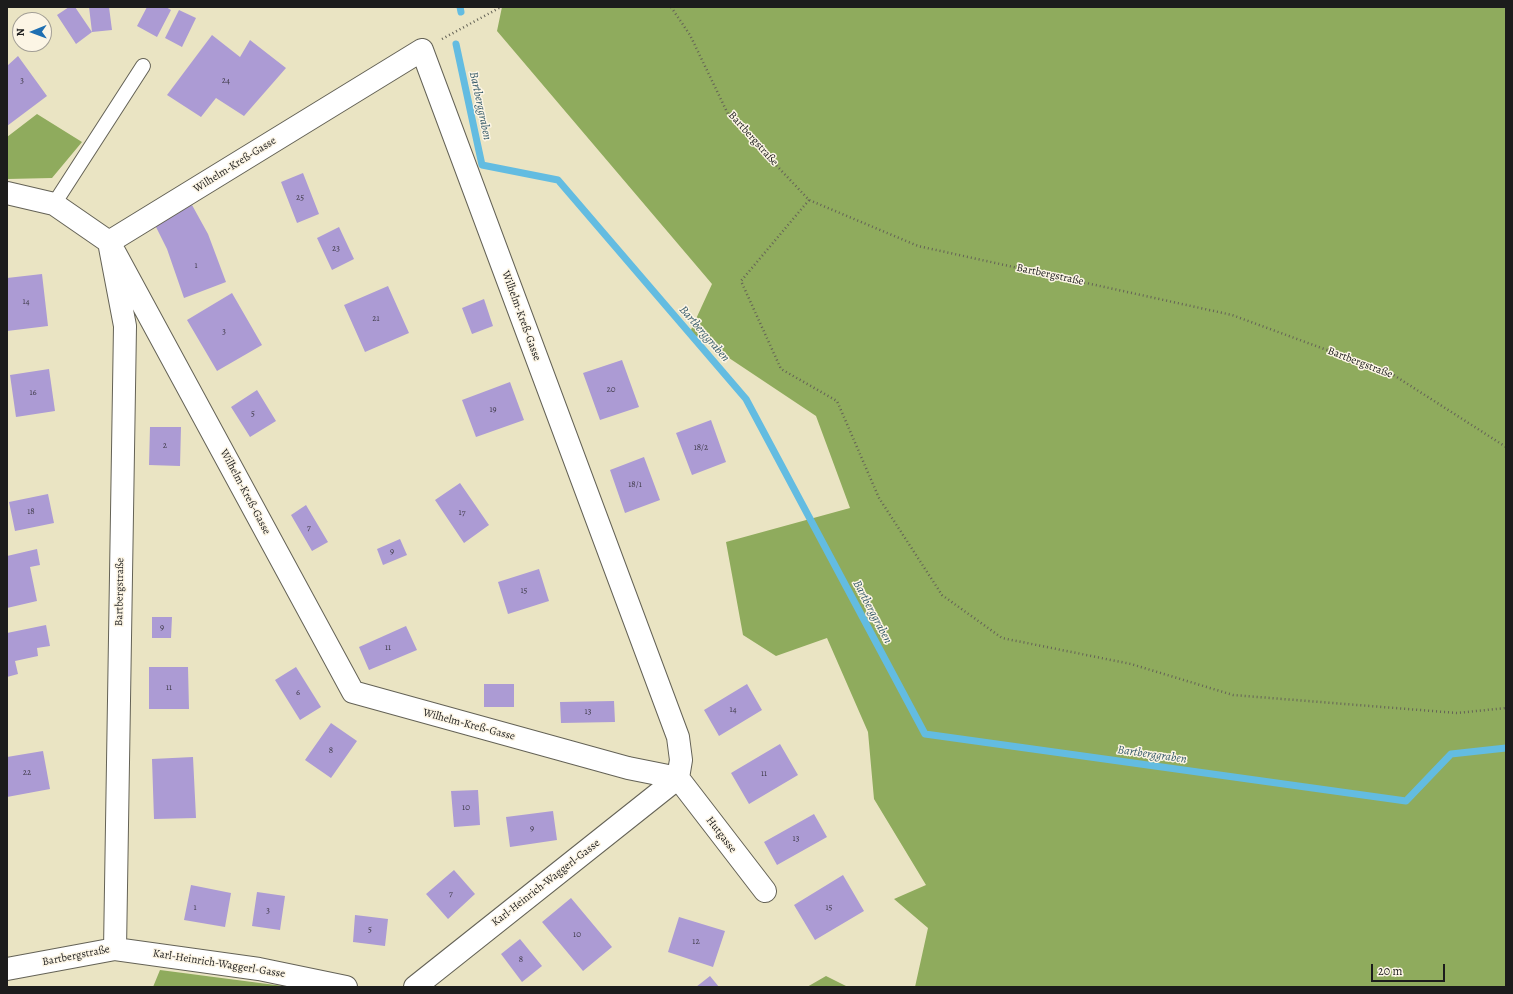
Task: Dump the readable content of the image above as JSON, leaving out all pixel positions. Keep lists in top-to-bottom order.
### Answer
{
  "streets": {
    "street": [
      "Bartbergstraße",
      "Wilhelm-Kreß-Gasse",
      "Hutgasse",
      "Karl-Heinrich-Waggerl-Gasse"
    ]
  },
  "crossings": [
    ["Bartbergstraße", "Wilhelm-Kreß-Gasse"],
    ["Bartbergstraße", "Karl-Heinrich-Waggerl-Gasse"],
    ["Wilhelm-Kreß-Gasse", "Hutgasse"],
    ["Wilhelm-Kreß-Gasse", "Karl-Heinrich-Waggerl-Gasse"],
    ["Hutgasse", "Karl-Heinrich-Waggerl-Gasse"]
  ],
  "water": ["Bartberggraben"],
  "house_numbers": [
    "3",
    "24",
    "25",
    "23",
    "1",
    "14",
    "21",
    "3",
    "20",
    "16",
    "19",
    "5",
    "2",
    "18/2",
    "18/1",
    "18",
    "17",
    "7",
    "9",
    "15",
    "9",
    "11",
    "11",
    "6",
    "14",
    "13",
    "8",
    "22",
    "11",
    "10",
    "9",
    "13",
    "7",
    "1",
    "15",
    "3",
    "5",
    "10",
    "12",
    "8"
  ],
  "scale_bar": "20 m",
  "north": "left"
}
